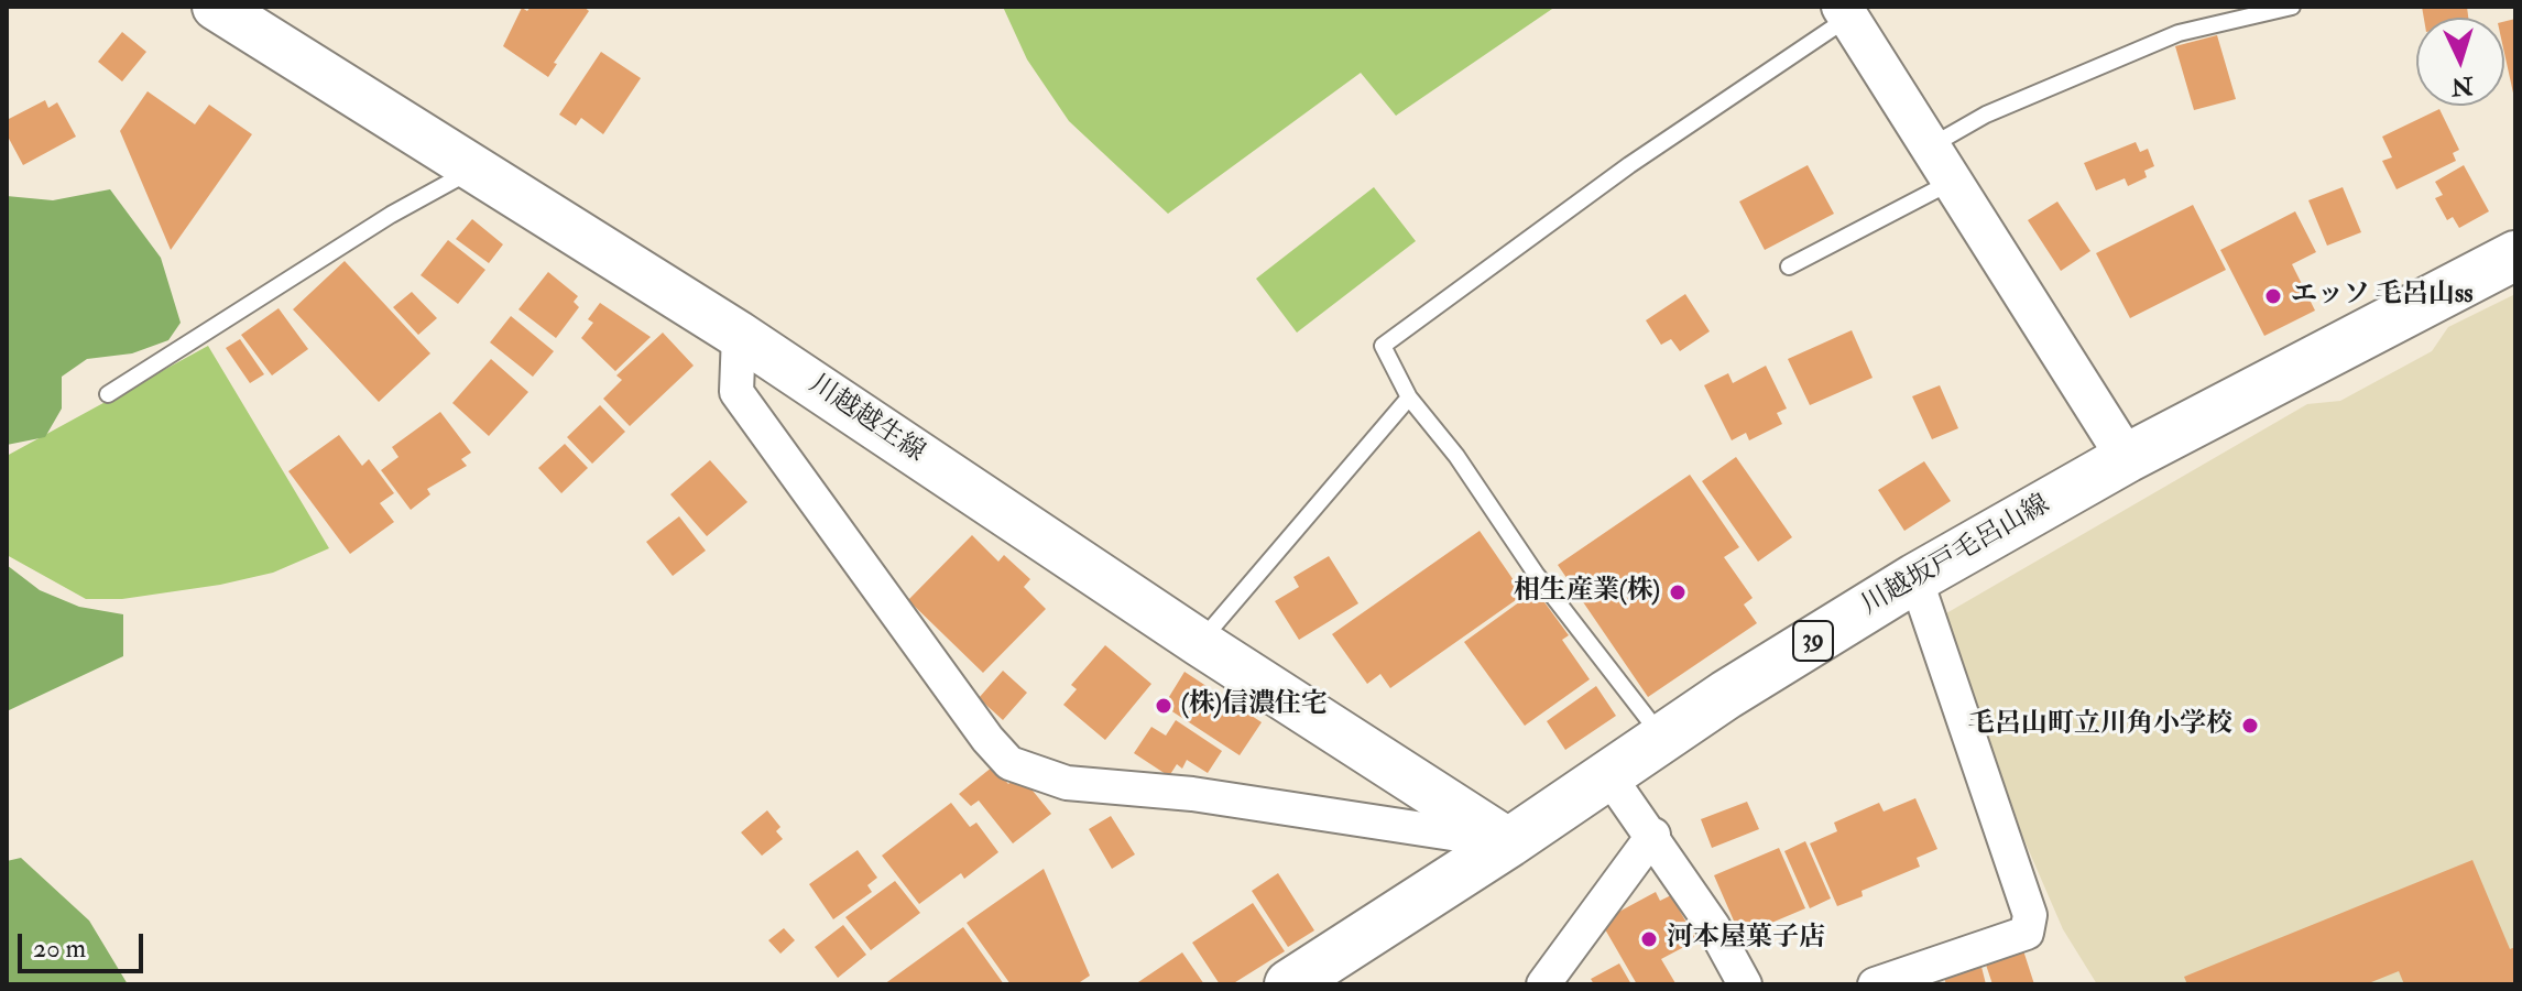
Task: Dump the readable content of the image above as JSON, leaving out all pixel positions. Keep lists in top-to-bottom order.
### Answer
{
  "streets": {
    "main road": ["川越越生線", "川越坂戸毛呂山線", "39"]
  },
  "crossings": [
    ["川越越生線", "川越坂戸毛呂山線"]
  ],
  "places": [
    "エッソ 毛呂山ss",
    "相生産業(株)",
    "(株)信濃住宅",
    "毛呂山町立川角小学校",
    "河本屋菓子店"
  ],
  "scale_bar": "20 m",
  "north": "bottom"
}
